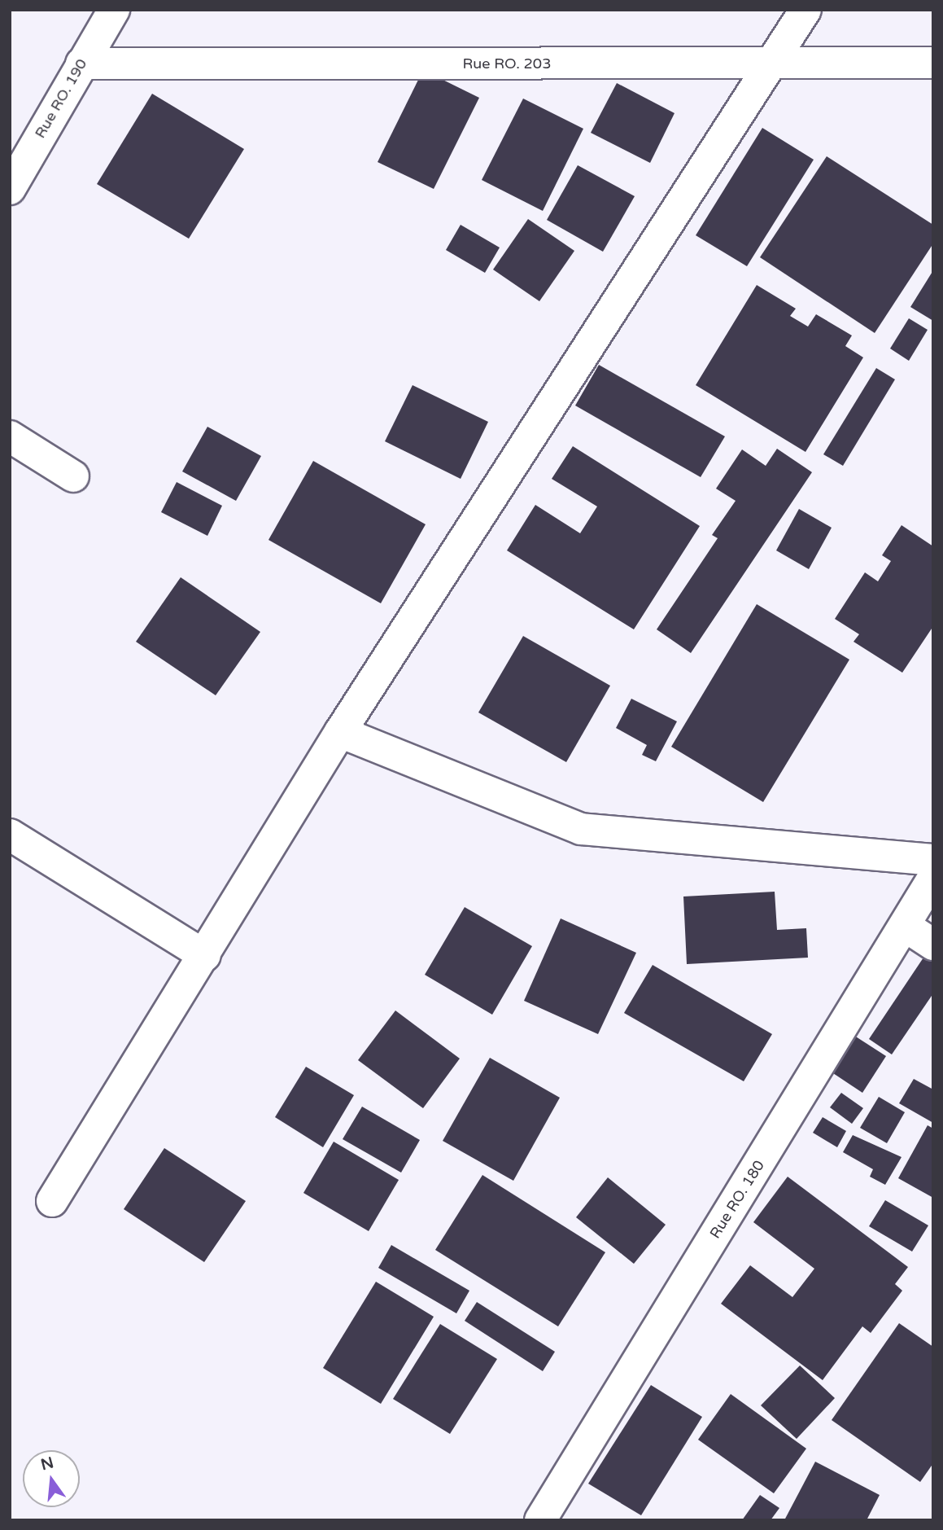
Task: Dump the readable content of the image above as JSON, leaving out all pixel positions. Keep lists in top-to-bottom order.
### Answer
{
  "streets": {
    "street": ["Rue RO. 203", "Rue RO. 190", "Rue RO. 180"]
  },
  "crossings": [
    ["Rue RO. 203", "Rue RO. 190"]
  ],
  "north": "top"
}
